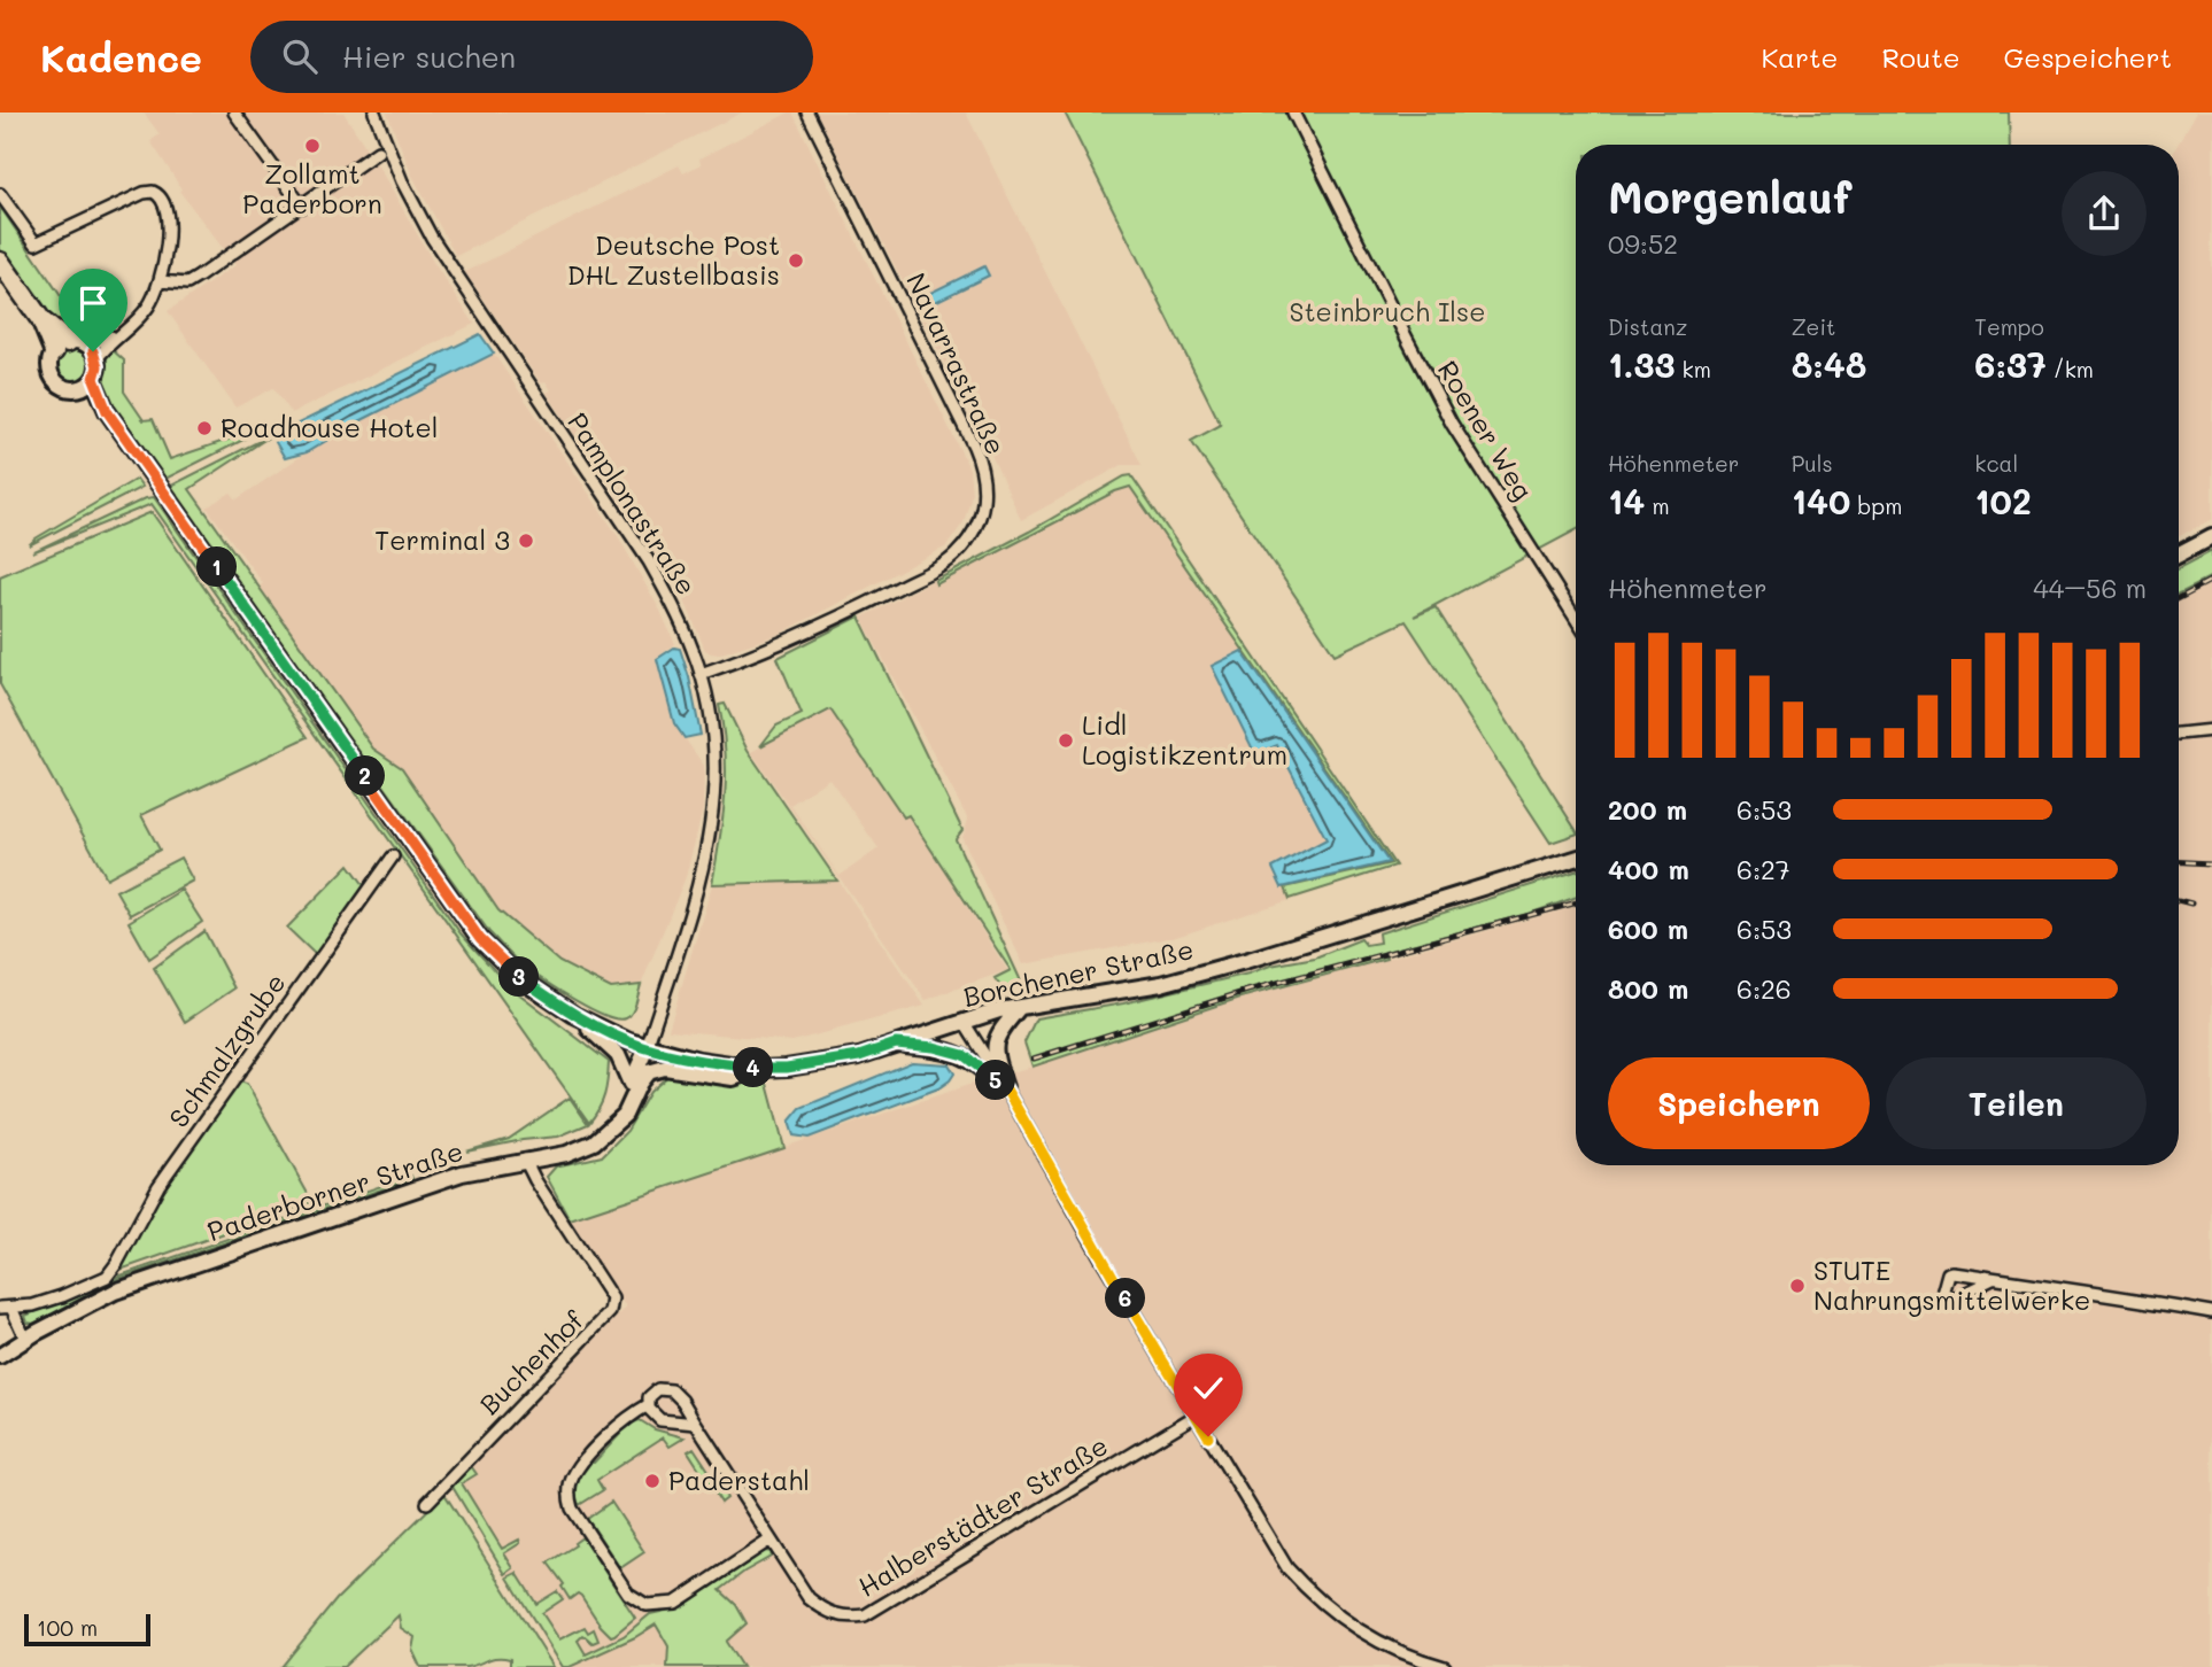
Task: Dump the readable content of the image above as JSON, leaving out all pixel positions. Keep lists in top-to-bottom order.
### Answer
{
  "streets": {
    "main road": ["Borchener Straße", "Paderborner Straße"],
    "street": [
      "Navarrastraße",
      "Roener Weg",
      "Pamplonastraße",
      "Schmalzgrube",
      "Buchenhof",
      "Halberstädter Straße"
    ]
  },
  "crossings": [
    ["Navarrastraße", "Pamplonastraße"],
    ["Pamplonastraße", "Borchener Straße"],
    ["Paderborner Straße", "Buchenhof"]
  ],
  "parks": ["Steinbruch Ilse"],
  "places": [
    "Zollamt Paderborn",
    "Deutsche Post DHL Zustellbasis",
    "Roadhouse Hotel",
    "Terminal 3",
    "Lidl Logistikzentrum",
    "STUTE Nahrungsmittelwerke",
    "Paderstahl"
  ],
  "scale_bar": "100 m",
  "page": {
    "header": "Kadence",
    "search": "Hier suchen",
    "nav": ["Karte", "Route", "Gespeichert"],
    "heading": ["Morgenlauf", "09:52"],
    "stats": [
      ["Distanz", "1.33 km"],
      ["Zeit", "8:48"],
      ["Tempo", "6:37 /km"],
      ["Höhenmeter", "14 m"],
      ["Puls", "140 bpm"],
      ["kcal", "102"]
    ],
    "pins": [
      "1",
      "2",
      "3",
      "4",
      "5",
      "6"
    ],
    "chart": ["Höhenmeter", "44–56 m"],
    "list": [
      {
        "name": "200 m",
        "note": "6:53"
      },
      {
        "name": "400 m",
        "note": "6:27"
      },
      {
        "name": "600 m",
        "note": "6:53"
      },
      {
        "name": "800 m",
        "note": "6:26"
      }
    ],
    "buttons": ["Speichern", "Teilen"],
    "scale": "100 m"
  }
}
